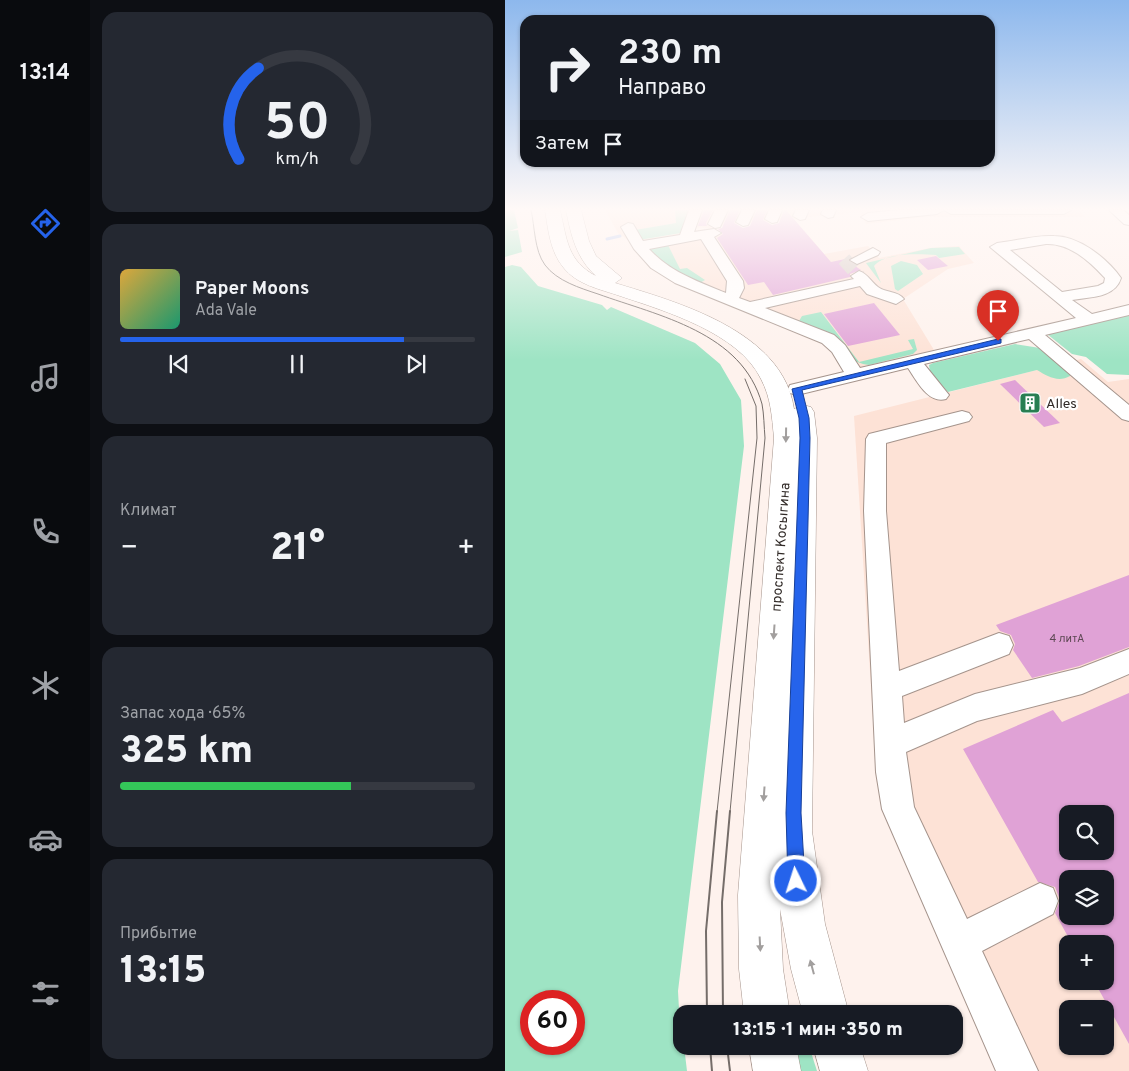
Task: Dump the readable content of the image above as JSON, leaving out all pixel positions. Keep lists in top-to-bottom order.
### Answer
{
  "streets": {
    "main road": ["проспект Косыгина"]
  },
  "places": {
    "building": ["Alles"]
  },
  "house_numbers": ["4 литА"],
  "page": {
    "tabs": "13:14",
    "turn": ["230 m", "Направо"],
    "then": "Затем",
    "song": ["Paper Moons", "Ada Vale"],
    "tile": [
      "Климат",
      ["Запас хода · 65%", "325 km"],
      ["Прибытие", "13:15"]
    ],
    "heat": ["−", "21°", "+"],
    "map_buttons": ["+", "−"],
    "limit": "60",
    "trip": "13:15 · 1 мин · 350 m",
    "gauge": ["50", "km/h"]
  }
}
